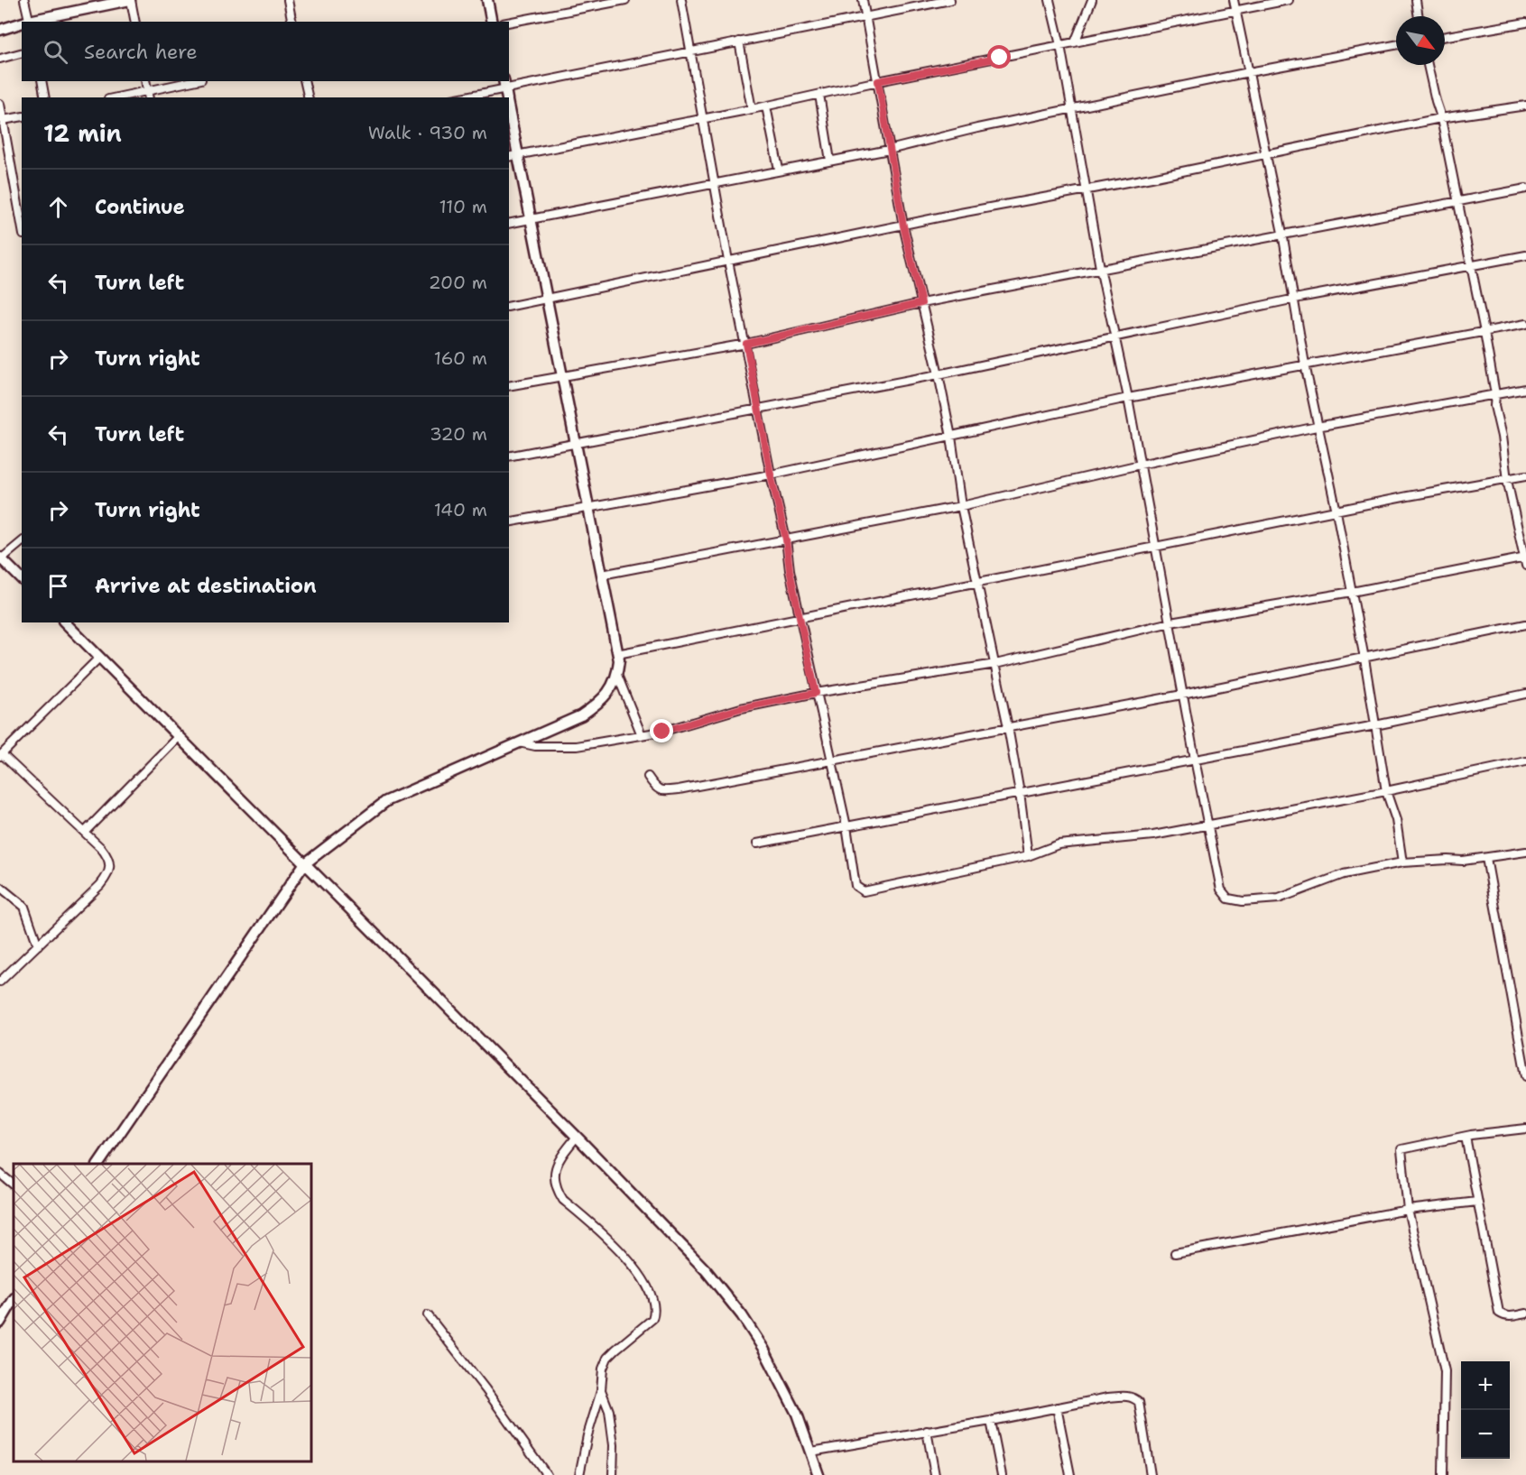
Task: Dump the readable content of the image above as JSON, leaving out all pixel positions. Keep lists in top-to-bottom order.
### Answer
{
  "north": "bottom right",
  "page": {
    "search": "Search here",
    "heading": ["12 min", "Walk · 930 m"],
    "list": [
      ["Continue", "110 m"],
      ["Turn left", "200 m"],
      ["Turn right", "160 m"],
      ["Turn left", "320 m"],
      ["Turn right", "140 m"],
      "Arrive at destination"
    ],
    "map_buttons": ["+", "−"]
  }
}
